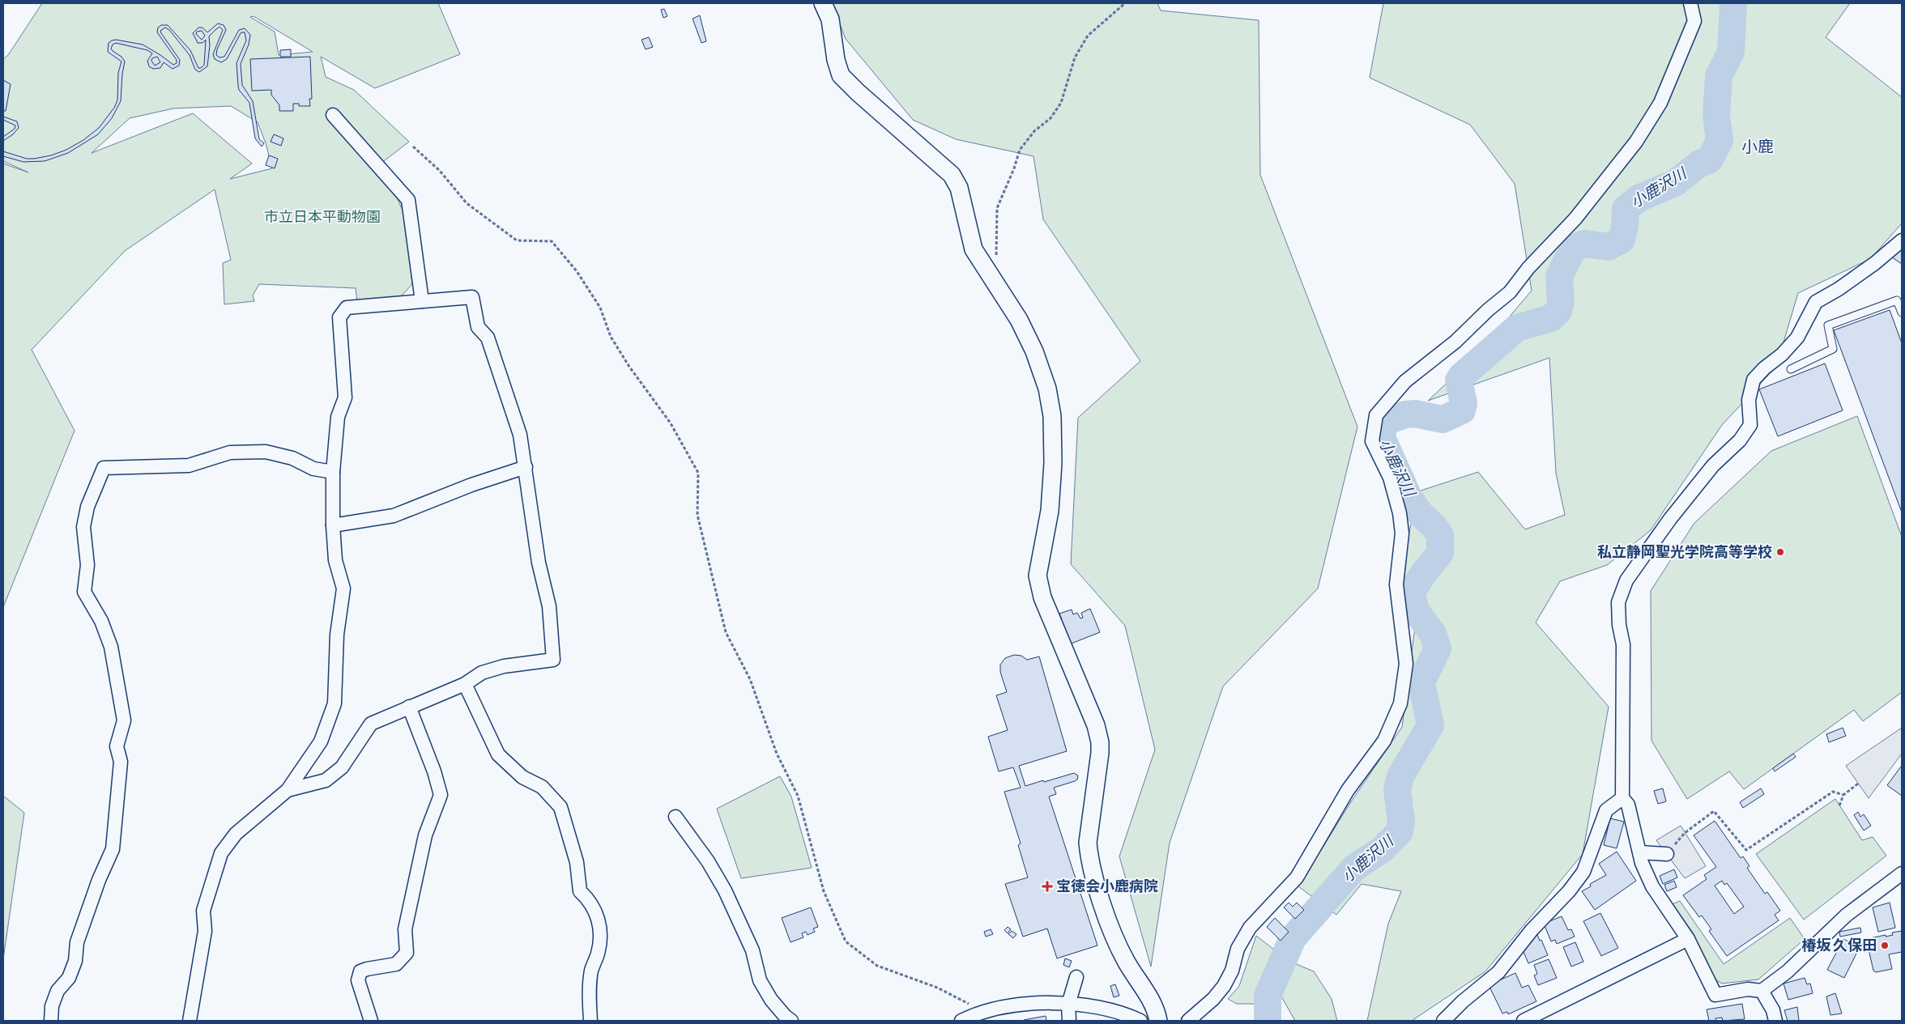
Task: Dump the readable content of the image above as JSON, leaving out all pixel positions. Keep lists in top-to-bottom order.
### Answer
{
  "districts": ["小鹿"],
  "water": ["小鹿沢川"],
  "parks": ["市立日本平動物園"],
  "places": {
    "other": ["私立静岡聖光学院高等学校", "椿坂 久保田"],
    "health": ["宝徳会小鹿病院"]
  }
}
